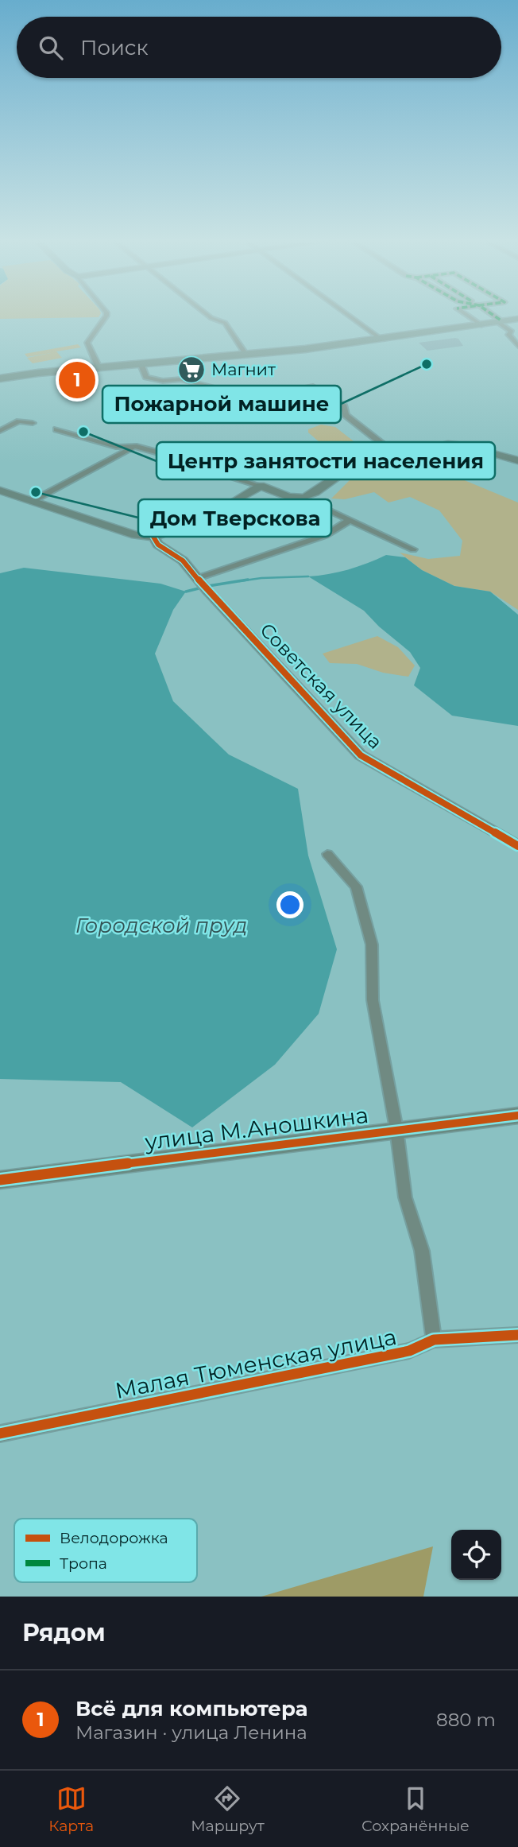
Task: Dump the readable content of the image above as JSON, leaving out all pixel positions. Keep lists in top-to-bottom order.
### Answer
{
  "streets": {
    "street": ["Советская улица", "улица М.Аношкина", "Малая Тюменская улица"]
  },
  "water": ["Городской пруд"],
  "places": {
    "other": ["Пожарной машине", "Центр занятости населения", "Дом Тверскова"],
    "supermarket": ["Магнит"]
  },
  "legend": ["Велодорожка", "Тропа"],
  "page": {
    "search": "Поиск",
    "pins": "1",
    "heading": "Рядом",
    "list": [
      {
        "mark": "1",
        "name": "Всё для компьютера",
        "note": "Магазин · улица Ленина",
        "value": "880 m"
      }
    ],
    "nav": ["Карта", "Маршрут", "Сохранённые"]
  }
}
